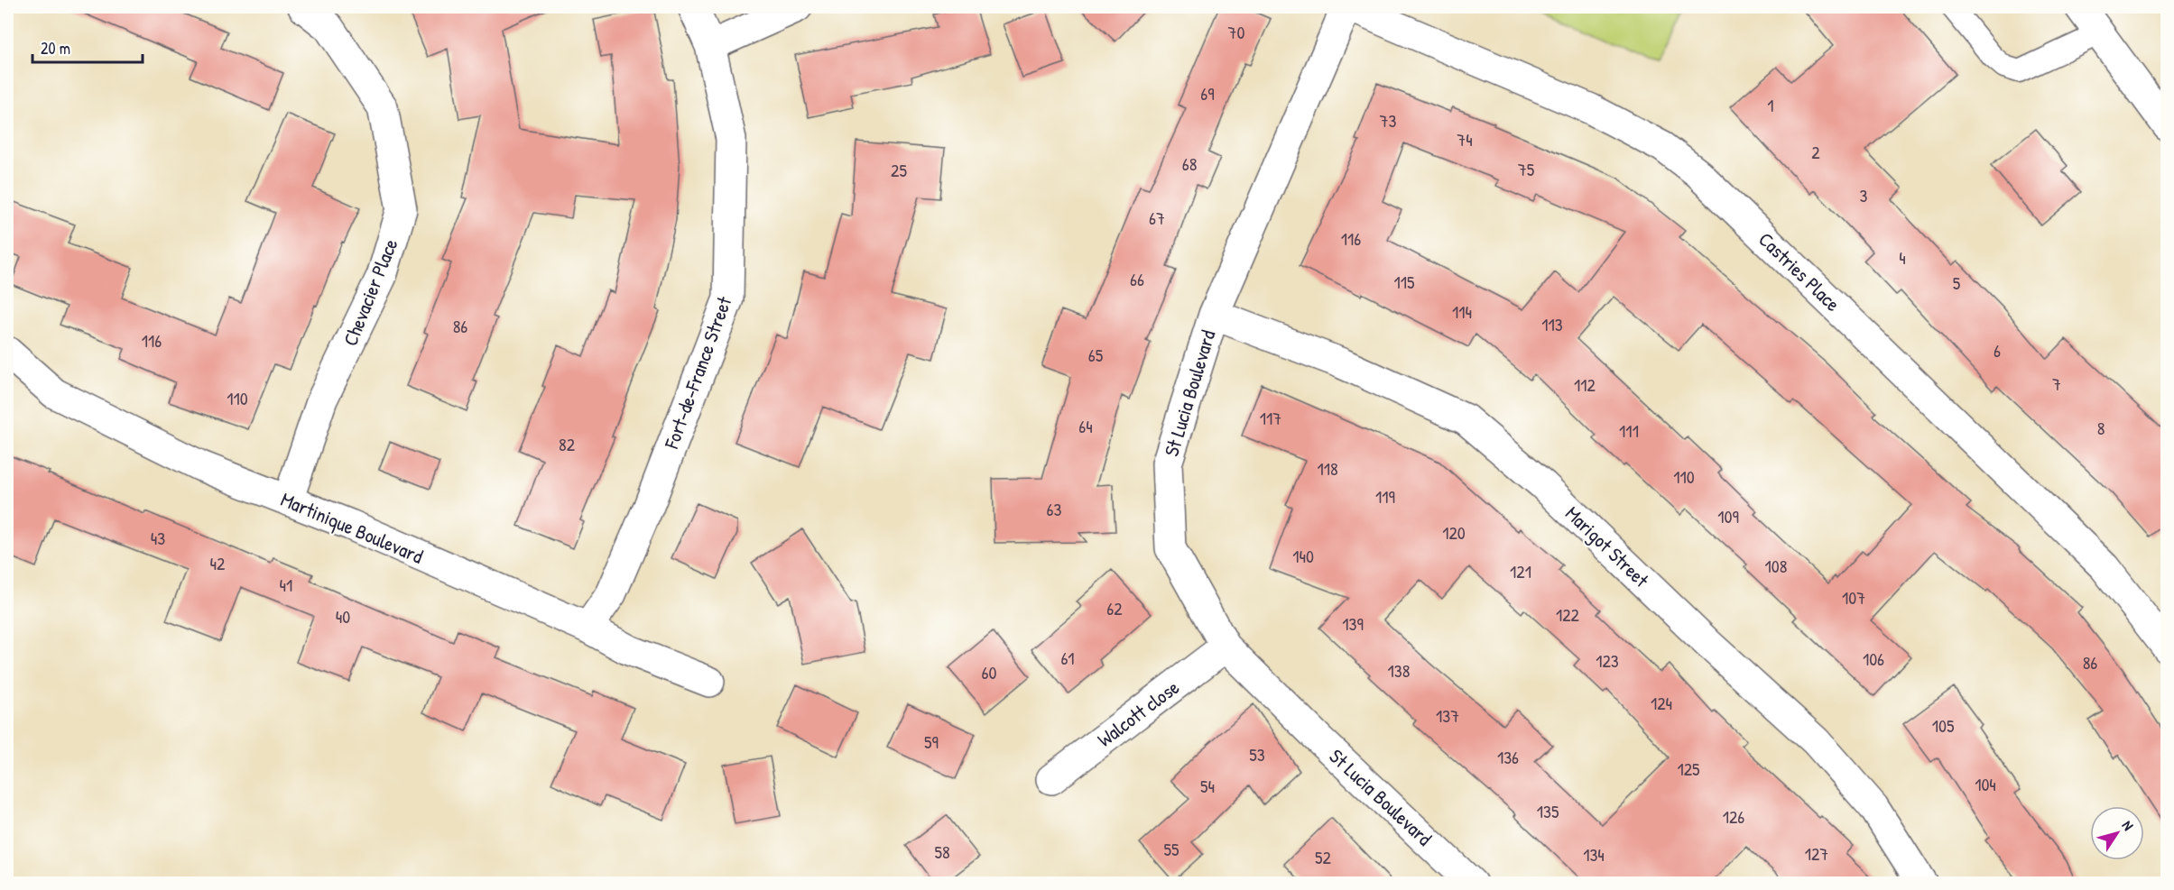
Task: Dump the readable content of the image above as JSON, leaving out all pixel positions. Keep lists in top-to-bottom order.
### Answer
{
  "streets": {
    "street": [
      "Castries Place",
      "Chevacier Place",
      "Fort-de-France Street",
      "St Lucia Boulevard",
      "Martinique Boulevard",
      "Marigot Street",
      "Walcott close"
    ]
  },
  "crossings": [
    ["Castries Place", "St Lucia Boulevard"],
    ["Chevacier Place", "Martinique Boulevard"],
    ["Fort-de-France Street", "Martinique Boulevard"],
    ["St Lucia Boulevard", "Marigot Street"],
    ["St Lucia Boulevard", "Walcott close"]
  ],
  "house_numbers": [
    "70",
    "69",
    "1",
    "73",
    "74",
    "2",
    "68",
    "75",
    "25",
    "3",
    "67",
    "116",
    "4",
    "66",
    "115",
    "5",
    "114",
    "113",
    "86",
    "116",
    "6",
    "65",
    "7",
    "112",
    "110",
    "117",
    "64",
    "8",
    "111",
    "82",
    "118",
    "110",
    "119",
    "63",
    "109",
    "120",
    "43",
    "140",
    "42",
    "108",
    "121",
    "41",
    "107",
    "62",
    "122",
    "40",
    "139",
    "61",
    "106",
    "123",
    "86",
    "138",
    "60",
    "124",
    "137",
    "105",
    "59",
    "53",
    "136",
    "125",
    "104",
    "54",
    "135",
    "126",
    "55",
    "58",
    "127",
    "134",
    "52"
  ],
  "scale_bar": "20 m",
  "north": "top right"
}
